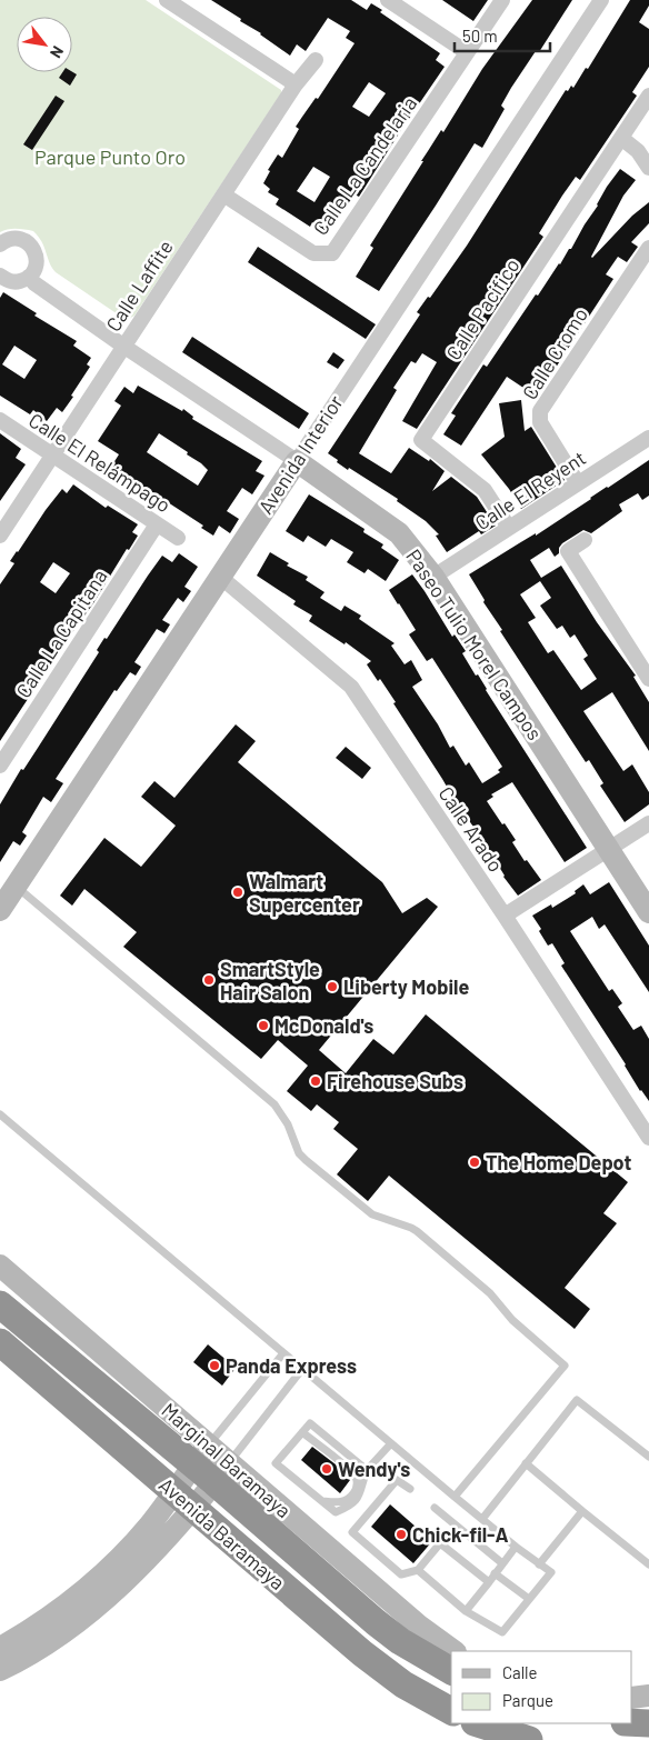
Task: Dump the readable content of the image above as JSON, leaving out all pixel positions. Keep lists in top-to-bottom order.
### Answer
{
  "streets": {
    "highway": ["Avenida Baramaya"],
    "street": [
      "Calle La Candelaria",
      "Calle Laffite",
      "Calle Pacífico",
      "Calle Cromo",
      "Avenida Interior",
      "Calle El Relámpago",
      "Calle El Reyent",
      "Calle La Capitana",
      "Paseo Tulio Morel Campos",
      "Calle Arado",
      "Marginal Baramaya"
    ]
  },
  "crossings": [
    ["Calle La Candelaria", "Calle Laffite"],
    ["Calle Laffite", "Calle El Relámpago"],
    ["Calle Laffite", "Paseo Tulio Morel Campos"],
    ["Calle Pacífico", "Calle El Reyent"],
    ["Calle Cromo", "Calle El Reyent"],
    ["Avenida Interior", "Paseo Tulio Morel Campos"],
    ["Avenida Interior", "Calle Arado"],
    ["Calle El Relámpago", "Calle La Capitana"],
    ["Calle El Reyent", "Paseo Tulio Morel Campos"],
    ["Marginal Baramaya", "Avenida Baramaya"]
  ],
  "parks": ["Parque Punto Oro"],
  "places": [
    "Walmart Supercenter",
    "SmartStyle Hair Salon",
    "Liberty Mobile",
    "McDonald's",
    "Firehouse Subs",
    "The Home Depot",
    "Panda Express",
    "Wendy's",
    "Chick-fil-A"
  ],
  "legend": ["Calle", "Parque"],
  "scale_bar": "50 m",
  "north": "bottom right"
}
